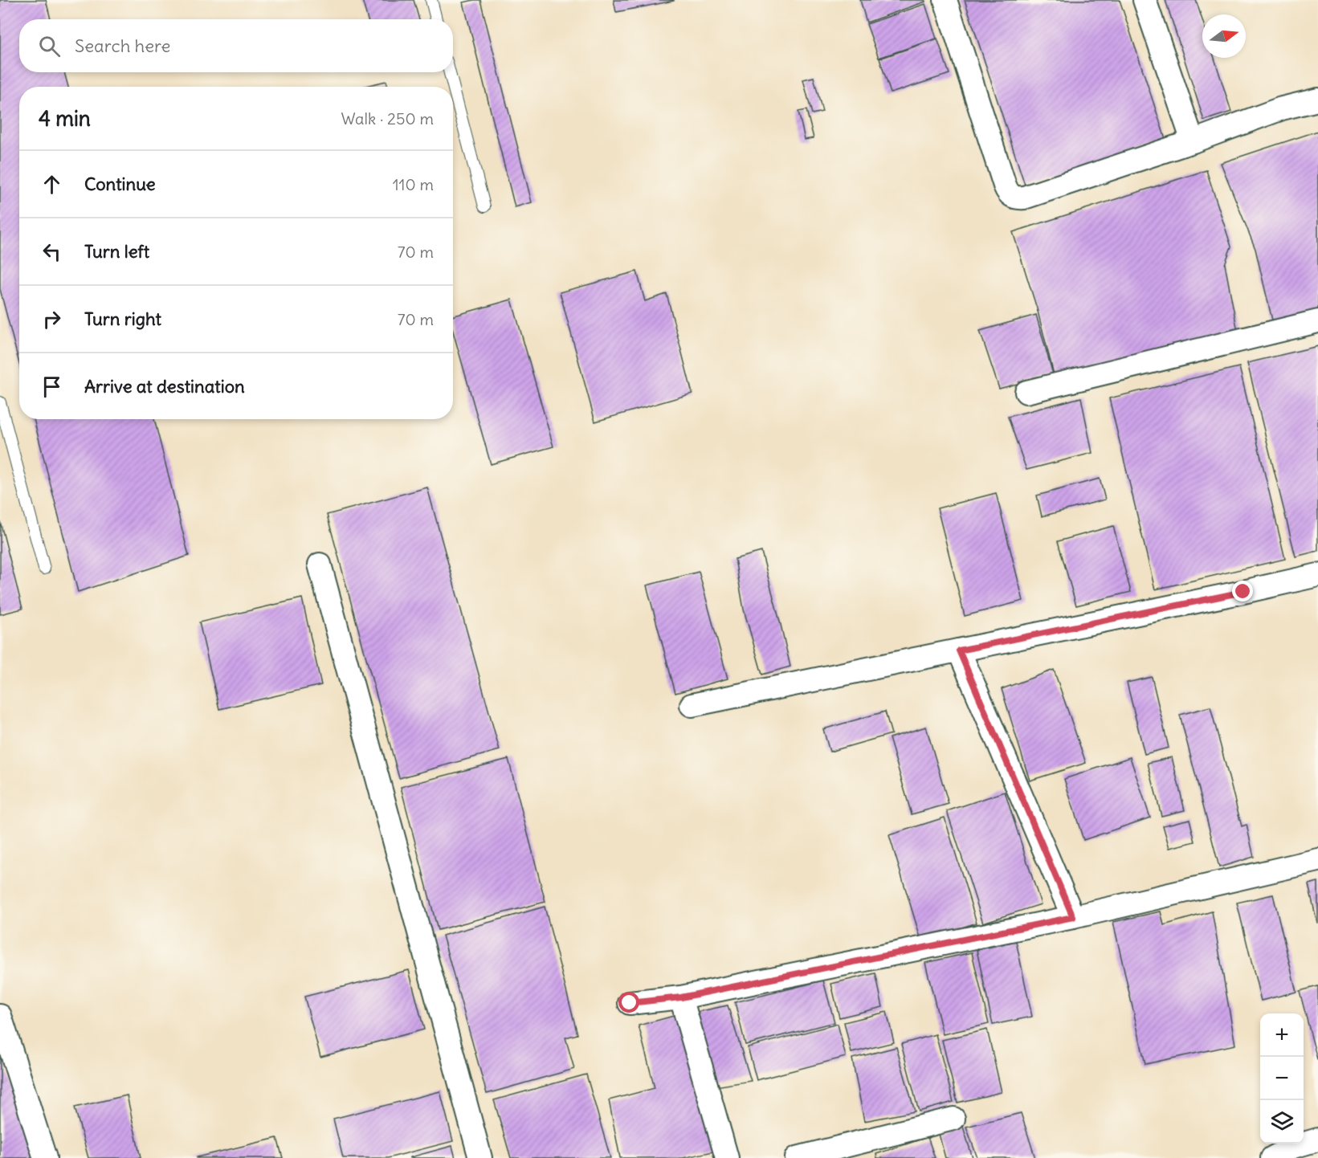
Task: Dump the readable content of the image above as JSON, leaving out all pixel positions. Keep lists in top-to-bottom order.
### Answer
{
  "north": "right",
  "page": {
    "search": "Search here",
    "heading": ["4 min", "Walk · 250 m"],
    "list": [
      ["Continue", "110 m"],
      ["Turn left", "70 m"],
      ["Turn right", "70 m"],
      "Arrive at destination"
    ],
    "map_buttons": ["+", "−"]
  }
}
